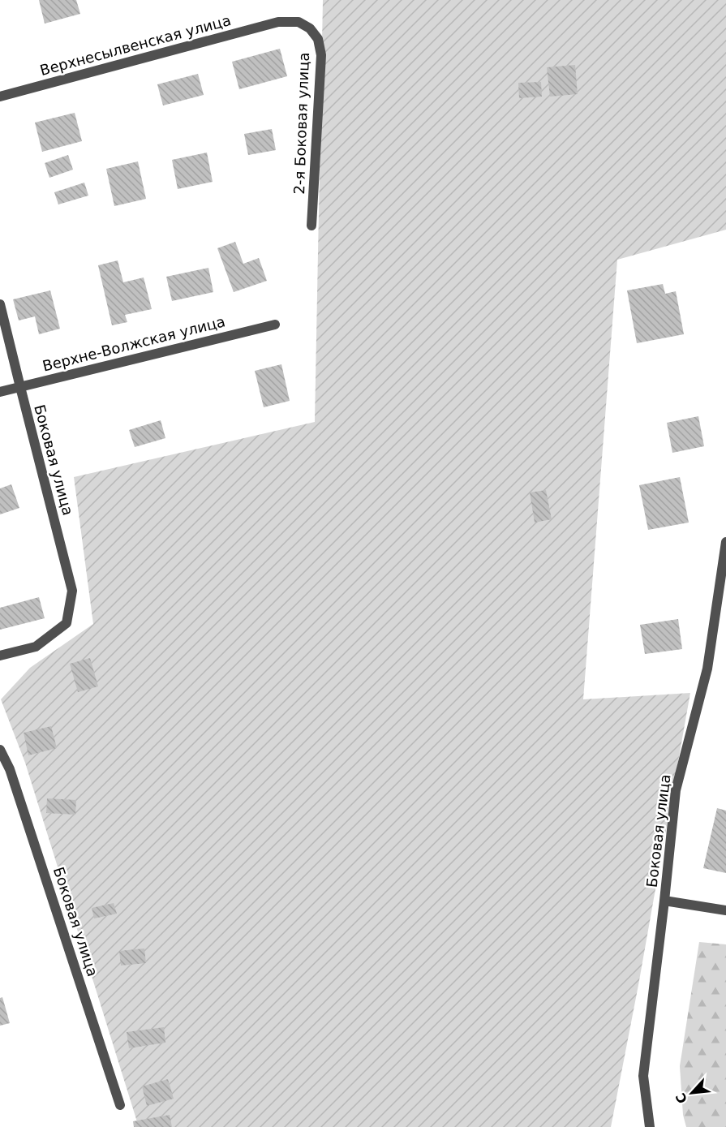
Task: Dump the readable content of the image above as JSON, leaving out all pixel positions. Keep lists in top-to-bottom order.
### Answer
{
  "streets": {
    "street": [
      "Верхнесылвенская улица",
      "2-я Боковая улица",
      "Верхне-Волжская улица",
      "Боковая улица"
    ]
  },
  "crossings": [
    ["Верхнесылвенская улица", "2-я Боковая улица"],
    ["Верхне-Волжская улица", "Боковая улица"]
  ],
  "north": "bottom left"
}
